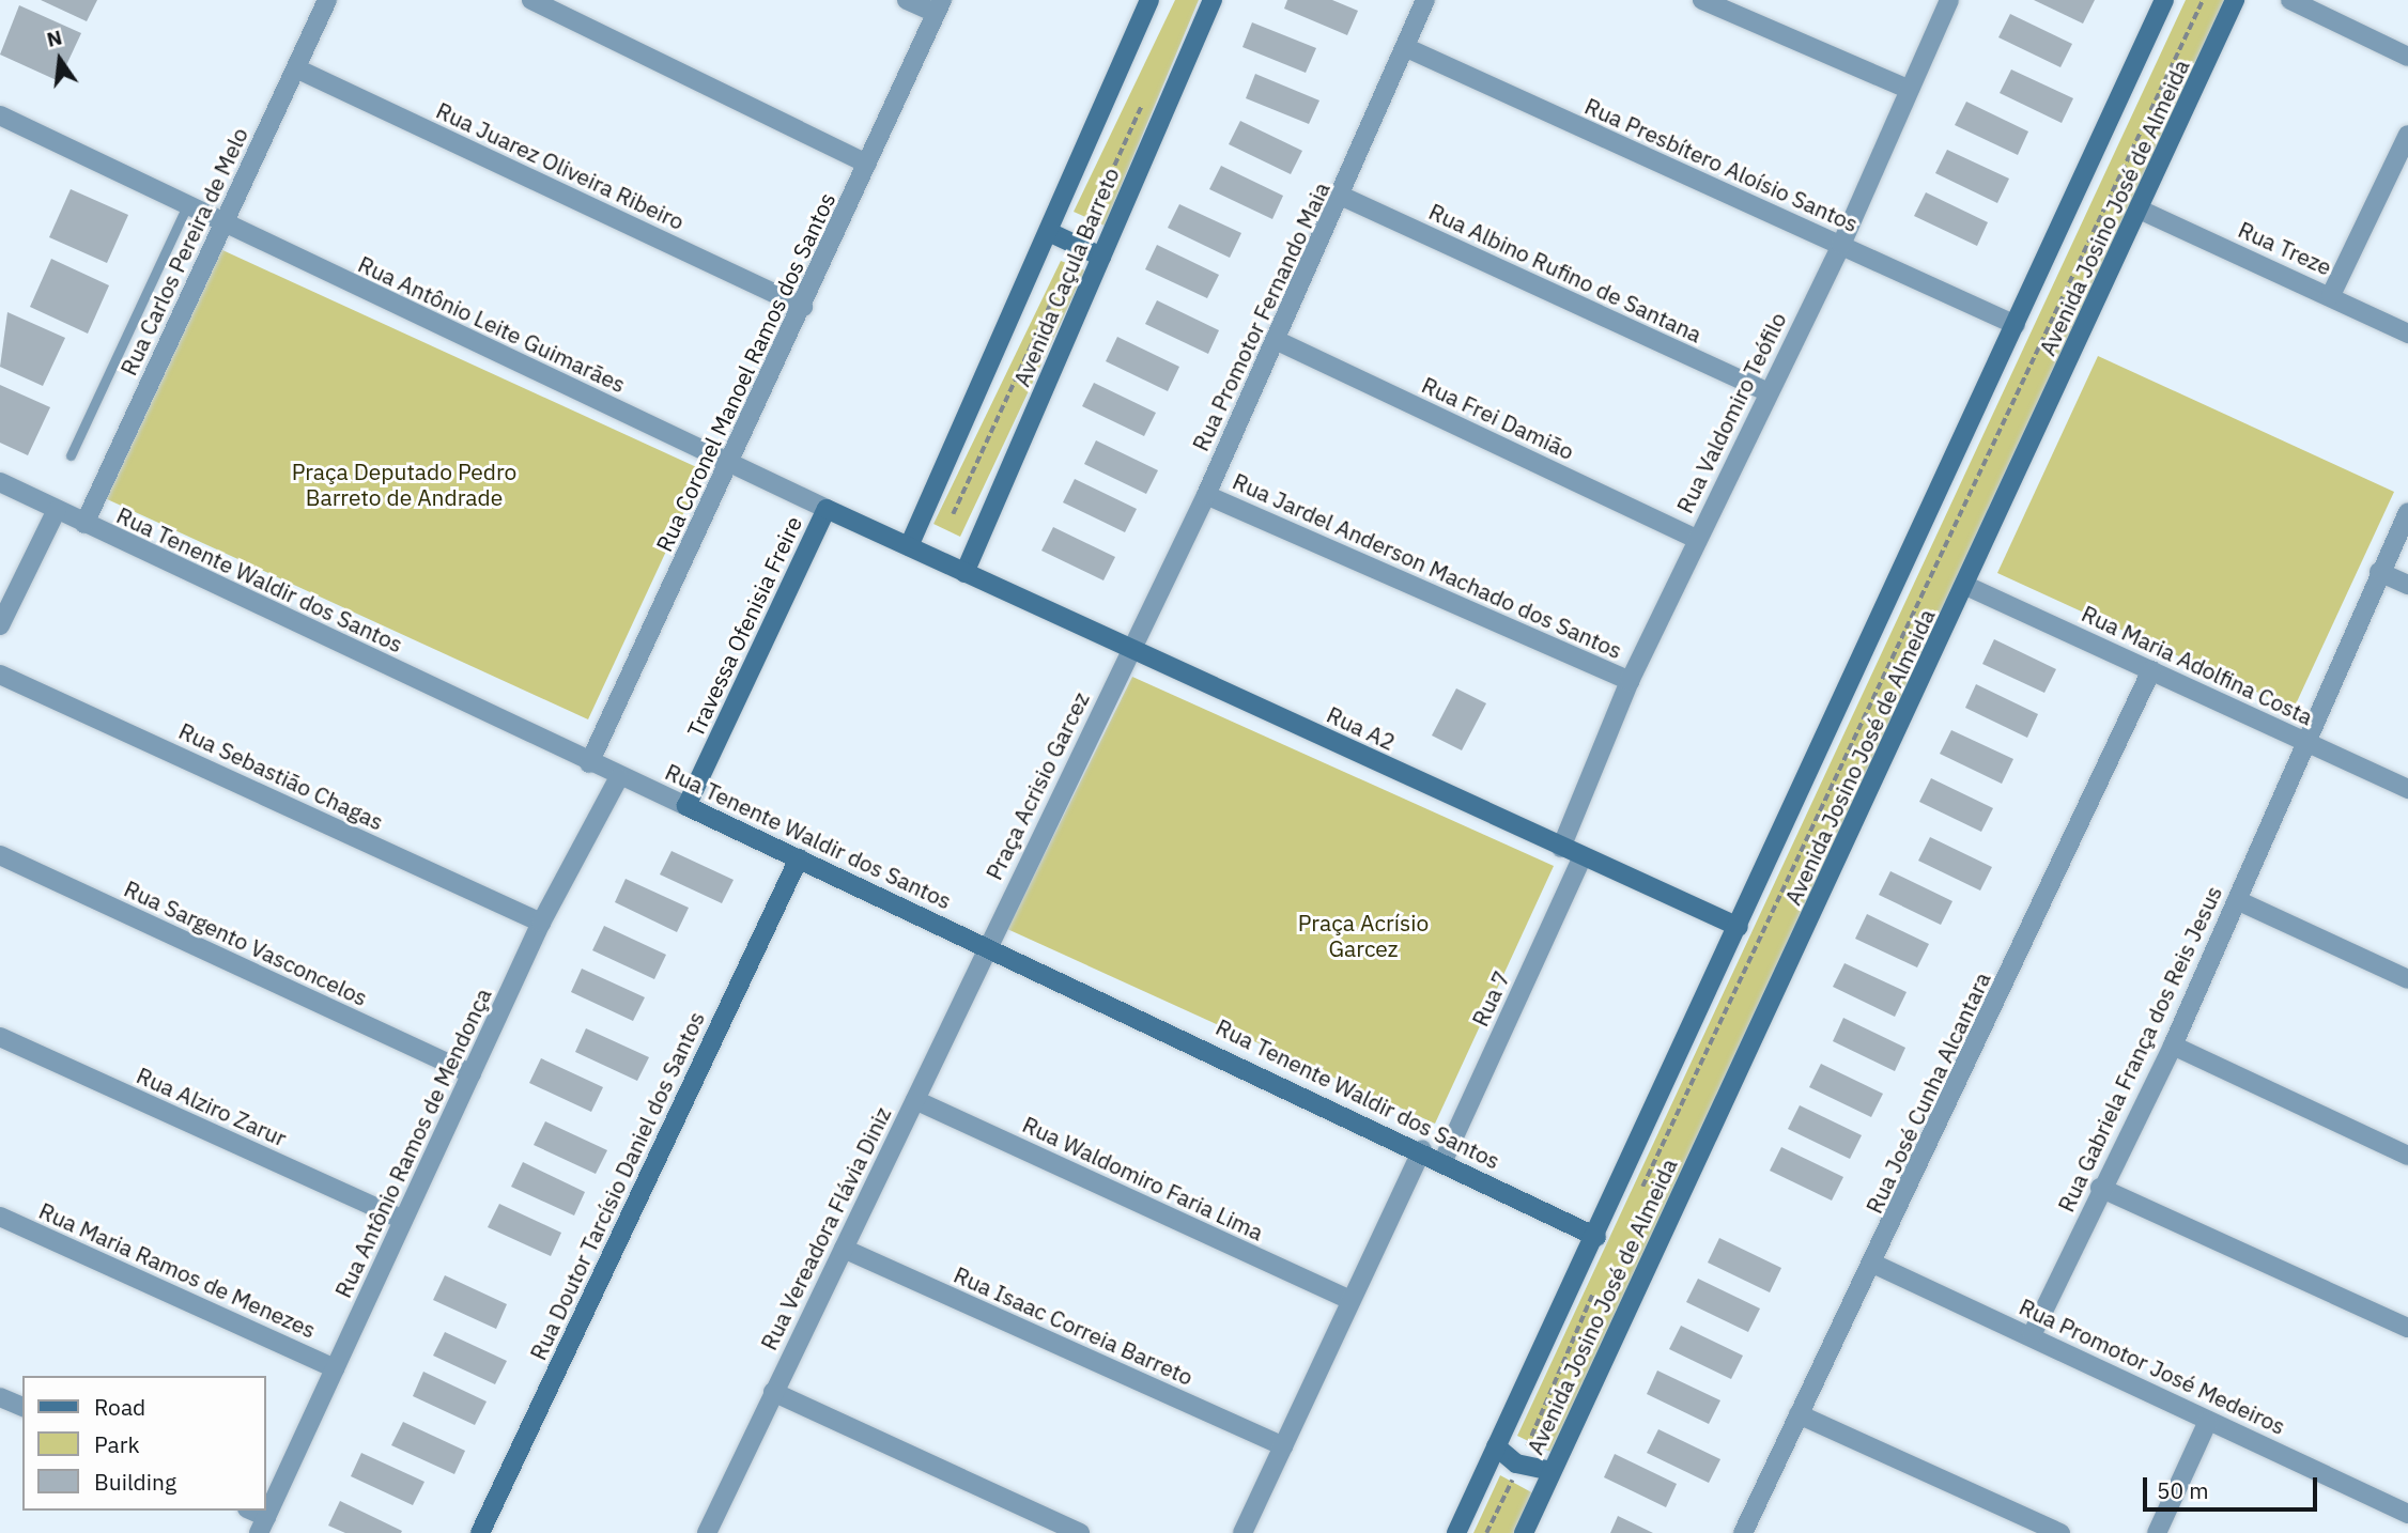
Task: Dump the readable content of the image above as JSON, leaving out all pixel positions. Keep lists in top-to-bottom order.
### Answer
{
  "streets": {
    "street": [
      "Rua Presbítero Aloísio Santos",
      "Rua Juarez Oliveira Ribeiro",
      "Avenida Josino José de Almeida",
      "Rua Treze",
      "Rua Carlos Pereira de Melo",
      "Rua Albino Rufino de Santana",
      "Avenida Caçula Barreto",
      "Rua Promotor Fernando Maia",
      "Rua Antônio Leite Guimarães",
      "Rua Coronel Manoel Ramos dos Santos",
      "Rua Valdomiro Teófilo",
      "Rua Frei Damião",
      "Rua Jardel Anderson Machado dos Santos",
      "Rua Tenente Waldir dos Santos",
      "Travessa Ofenisia Freire",
      "Rua Maria Adolfina Costa",
      "Rua A2",
      "Rua Sebastião Chagas",
      "Praça Acrisio Garcez",
      "Rua Sargento Vasconcelos",
      "Rua 7",
      "Rua Gabriela França dos Reis Jesus",
      "Rua José Cunha Alcantara",
      "Rua Alziro Zarur",
      "Rua Antônio Ramos de Mendonça",
      "Rua Waldomiro Faria Lima",
      "Rua Doutor Tarcísio Daniel dos Santos",
      "Rua Vereadora Flávia Diniz",
      "Rua Maria Ramos de Menezes",
      "Rua Isaac Correia Barreto",
      "Rua Promotor José Medeiros"
    ]
  },
  "crossings": [
    ["Rua Presbítero Aloísio Santos", "Avenida Josino José de Almeida"],
    ["Rua Presbítero Aloísio Santos", "Rua Promotor Fernando Maia"],
    ["Rua Presbítero Aloísio Santos", "Rua Valdomiro Teófilo"],
    ["Rua Juarez Oliveira Ribeiro", "Rua Carlos Pereira de Melo"],
    ["Rua Juarez Oliveira Ribeiro", "Rua Coronel Manoel Ramos dos Santos"],
    ["Avenida Josino José de Almeida", "Rua Treze"],
    ["Avenida Josino José de Almeida", "Rua Tenente Waldir dos Santos"],
    ["Avenida Josino José de Almeida", "Rua Maria Adolfina Costa"],
    ["Avenida Josino José de Almeida", "Rua A2"],
    ["Rua Carlos Pereira de Melo", "Rua Antônio Leite Guimarães"],
    ["Rua Carlos Pereira de Melo", "Rua Tenente Waldir dos Santos"],
    ["Rua Albino Rufino de Santana", "Rua Promotor Fernando Maia"],
    ["Rua Albino Rufino de Santana", "Rua Valdomiro Teófilo"],
    ["Avenida Caçula Barreto", "Rua Antônio Leite Guimarães"],
    ["Avenida Caçula Barreto", "Rua A2"],
    ["Rua Promotor Fernando Maia", "Rua Frei Damião"],
    ["Rua Promotor Fernando Maia", "Rua Jardel Anderson Machado dos Santos"],
    ["Rua Promotor Fernando Maia", "Rua A2"],
    ["Rua Promotor Fernando Maia", "Praça Acrisio Garcez"],
    ["Rua Antônio Leite Guimarães", "Rua Coronel Manoel Ramos dos Santos"],
    ["Rua Antônio Leite Guimarães", "Travessa Ofenisia Freire"],
    ["Rua Antônio Leite Guimarães", "Rua A2"],
    ["Rua Coronel Manoel Ramos dos Santos", "Rua Tenente Waldir dos Santos"],
    ["Rua Valdomiro Teófilo", "Rua Frei Damião"],
    ["Rua Valdomiro Teófilo", "Rua Jardel Anderson Machado dos Santos"],
    ["Rua Valdomiro Teófilo", "Rua A2"],
    ["Rua Tenente Waldir dos Santos", "Travessa Ofenisia Freire"],
    ["Rua Tenente Waldir dos Santos", "Praça Acrisio Garcez"],
    ["Rua Tenente Waldir dos Santos", "Rua 7"],
    ["Rua Tenente Waldir dos Santos", "Rua Antônio Ramos de Mendonça"],
    ["Rua Tenente Waldir dos Santos", "Rua Doutor Tarcísio Daniel dos Santos"],
    ["Rua Tenente Waldir dos Santos", "Rua Vereadora Flávia Diniz"],
    ["Rua Maria Adolfina Costa", "Rua Gabriela França dos Reis Jesus"],
    ["Rua Maria Adolfina Costa", "Rua José Cunha Alcantara"],
    ["Rua A2", "Praça Acrisio Garcez"],
    ["Rua A2", "Rua 7"],
    ["Rua Sebastião Chagas", "Rua Antônio Ramos de Mendonça"],
    ["Praça Acrisio Garcez", "Rua Vereadora Flávia Diniz"],
    ["Rua Sargento Vasconcelos", "Rua Antônio Ramos de Mendonça"],
    ["Rua Gabriela França dos Reis Jesus", "Rua Promotor José Medeiros"],
    ["Rua José Cunha Alcantara", "Rua Promotor José Medeiros"],
    ["Rua Alziro Zarur", "Rua Antônio Ramos de Mendonça"],
    ["Rua Antônio Ramos de Mendonça", "Rua Maria Ramos de Menezes"],
    ["Rua Waldomiro Faria Lima", "Rua Vereadora Flávia Diniz"],
    ["Rua Vereadora Flávia Diniz", "Rua Isaac Correia Barreto"]
  ],
  "parks": ["Praça Deputado Pedro Barreto de Andrade", "Praça Acrísio Garcez"],
  "legend": ["Road", "Park", "Building"],
  "scale_bar": "50 m",
  "north": "top"
}
